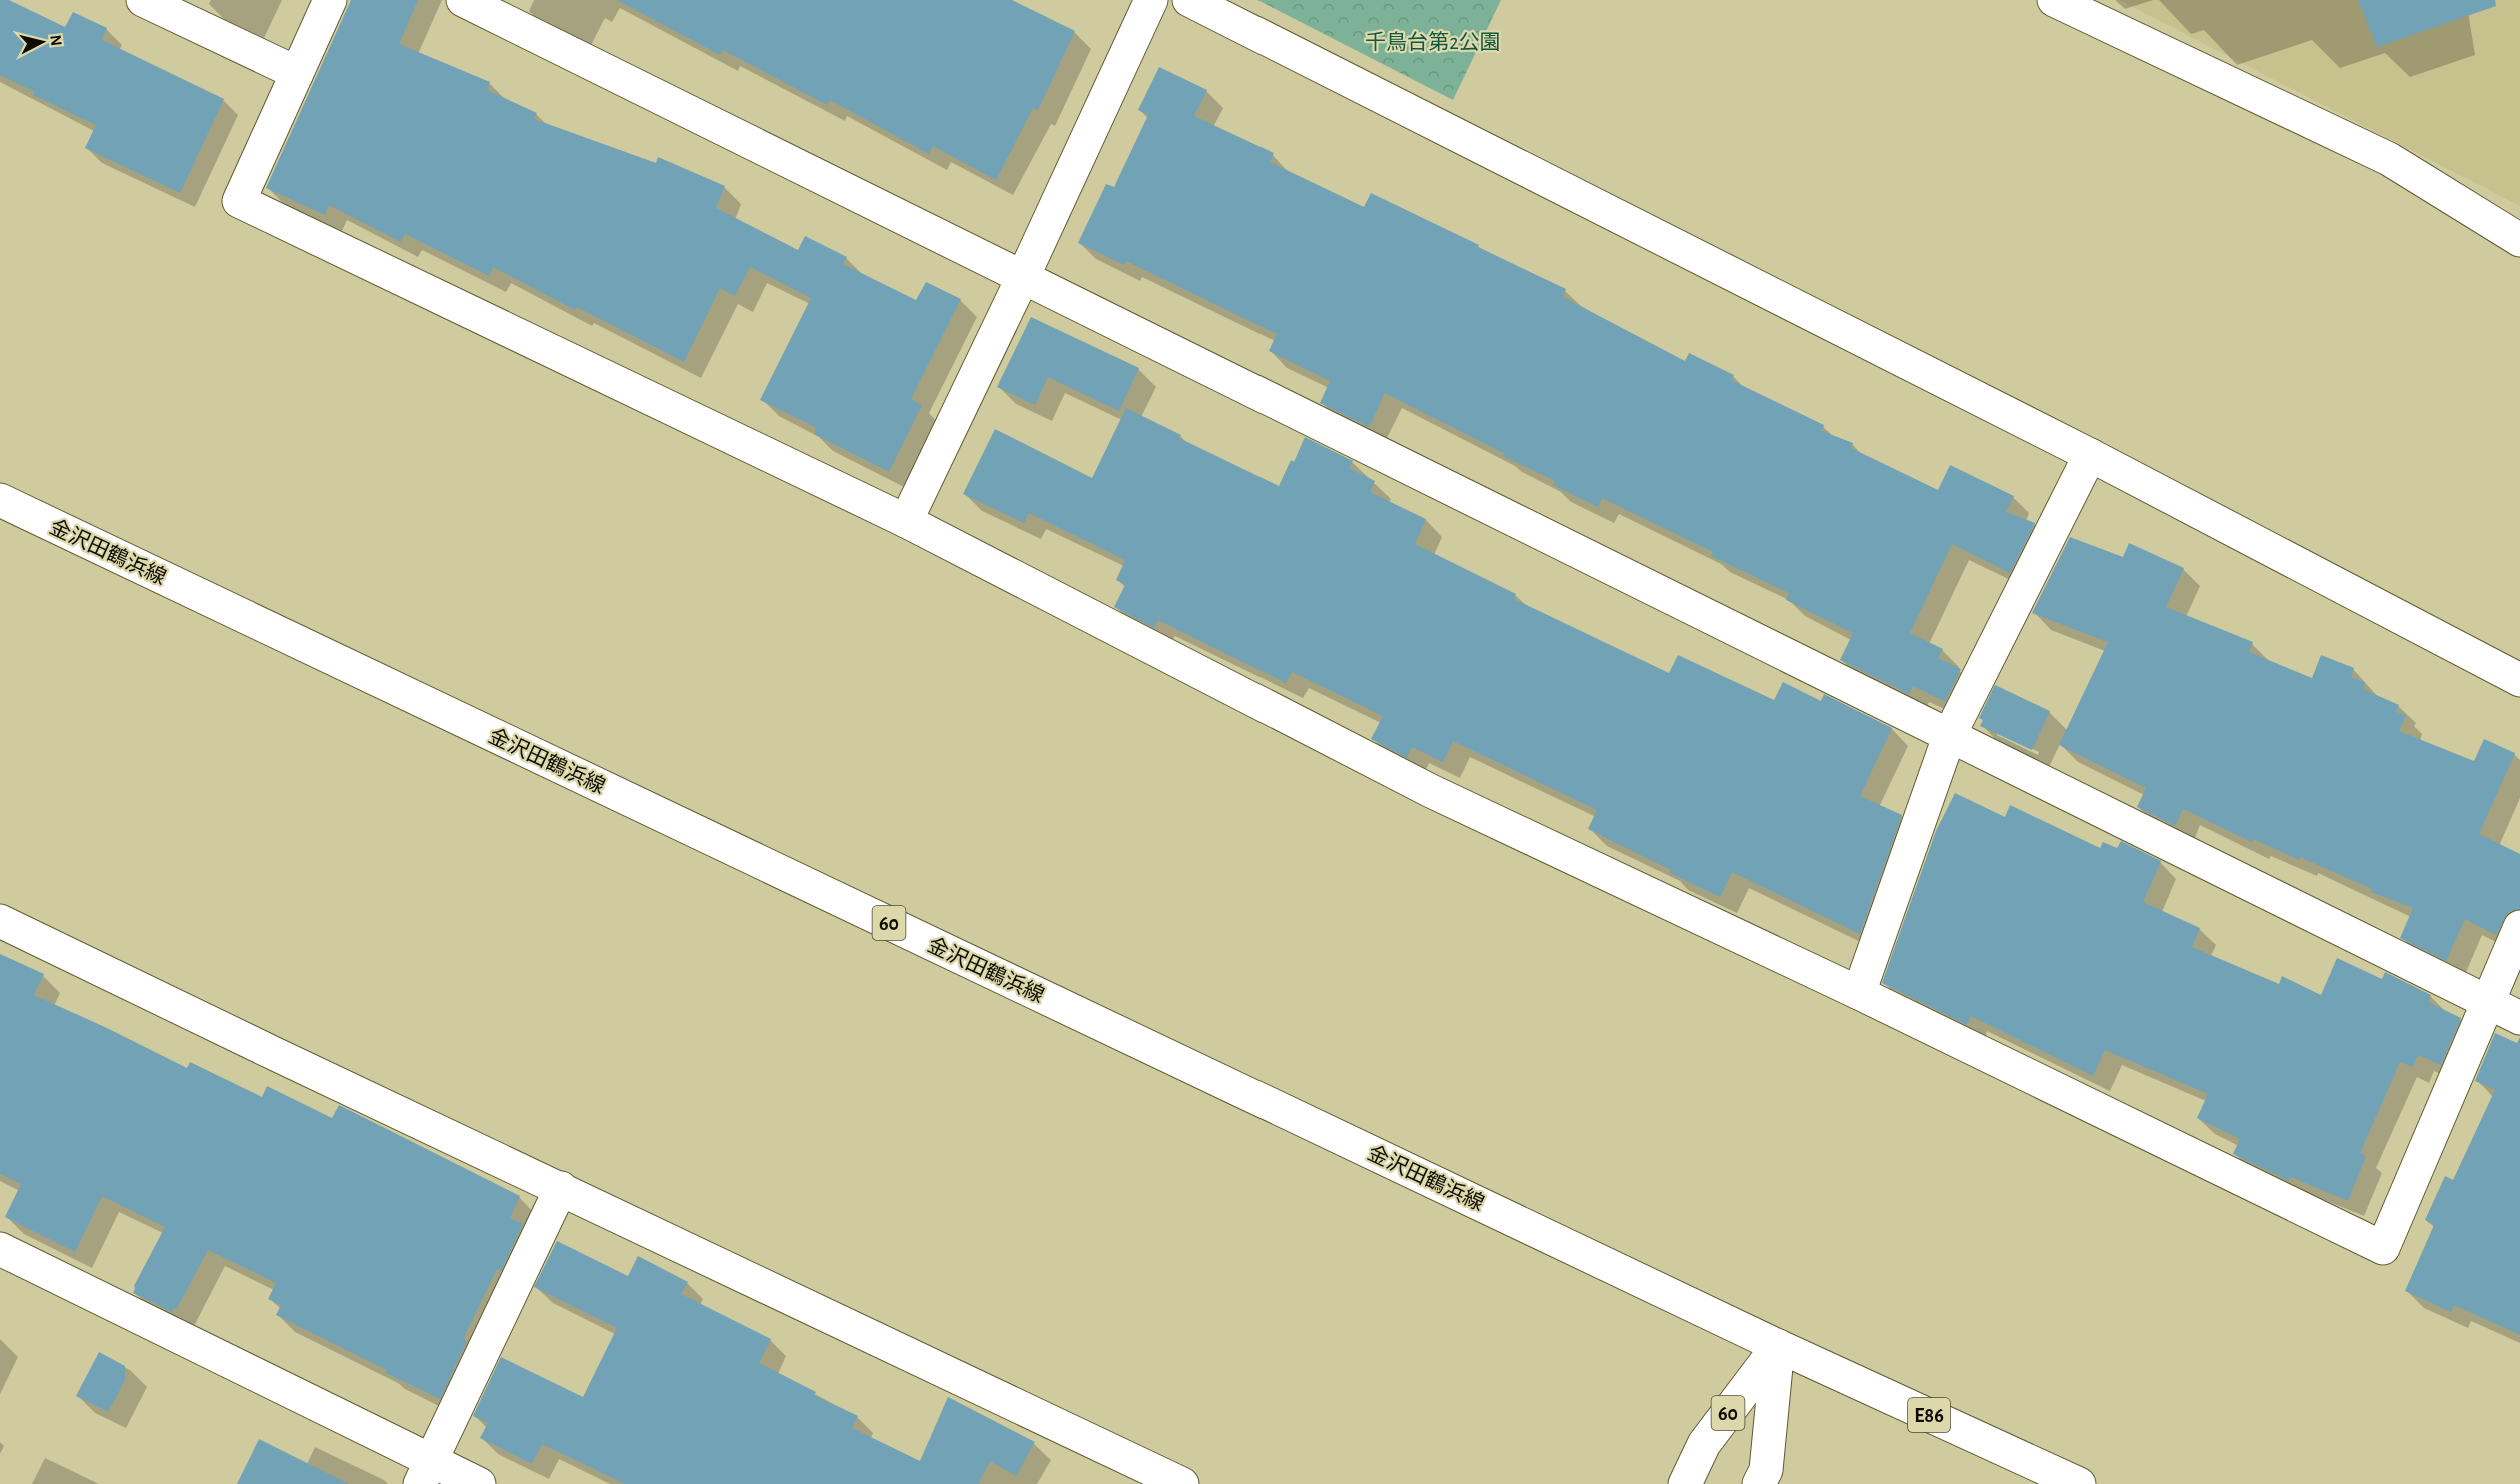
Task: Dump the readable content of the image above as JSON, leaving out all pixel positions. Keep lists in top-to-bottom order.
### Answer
{
  "streets": {
    "main road": ["金沢田鶴浜線", "60", "E86"]
  },
  "crossings": [
    ["金沢田鶴浜線", "60"],
    ["金沢田鶴浜線", "E86"],
    ["60", "E86"]
  ],
  "parks": ["千鳥台第2公園"],
  "north": "right"
}
